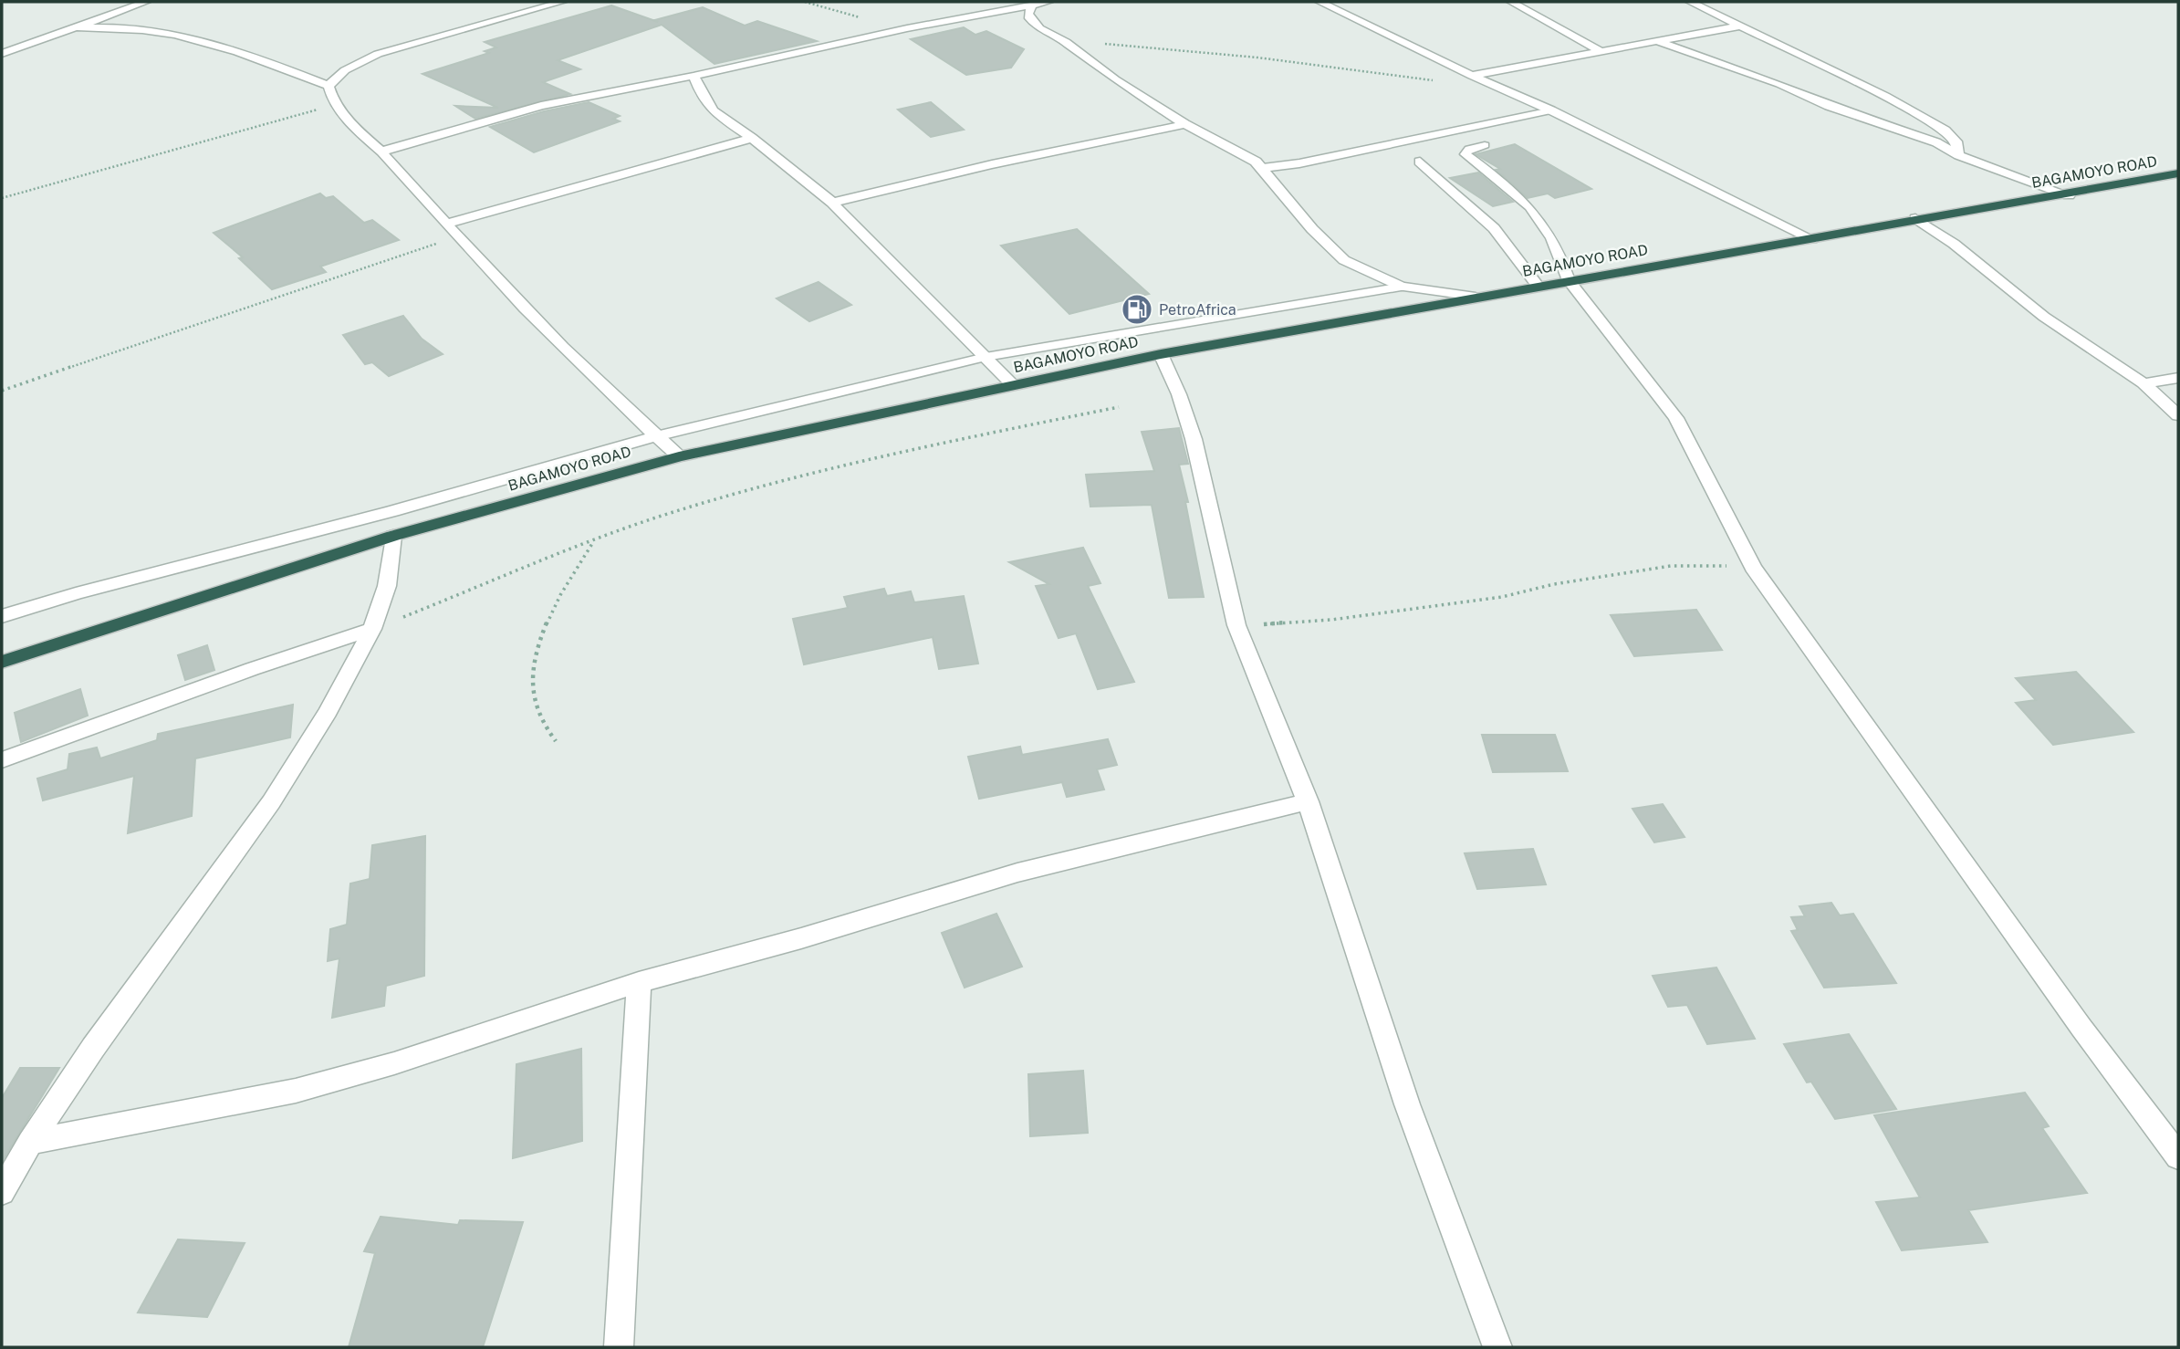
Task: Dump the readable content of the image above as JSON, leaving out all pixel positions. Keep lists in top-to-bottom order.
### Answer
{
  "streets": {
    "highway": ["BAGAMOYO ROAD"]
  },
  "places": {
    "fuel station": ["PetroAfrica"]
  }
}
